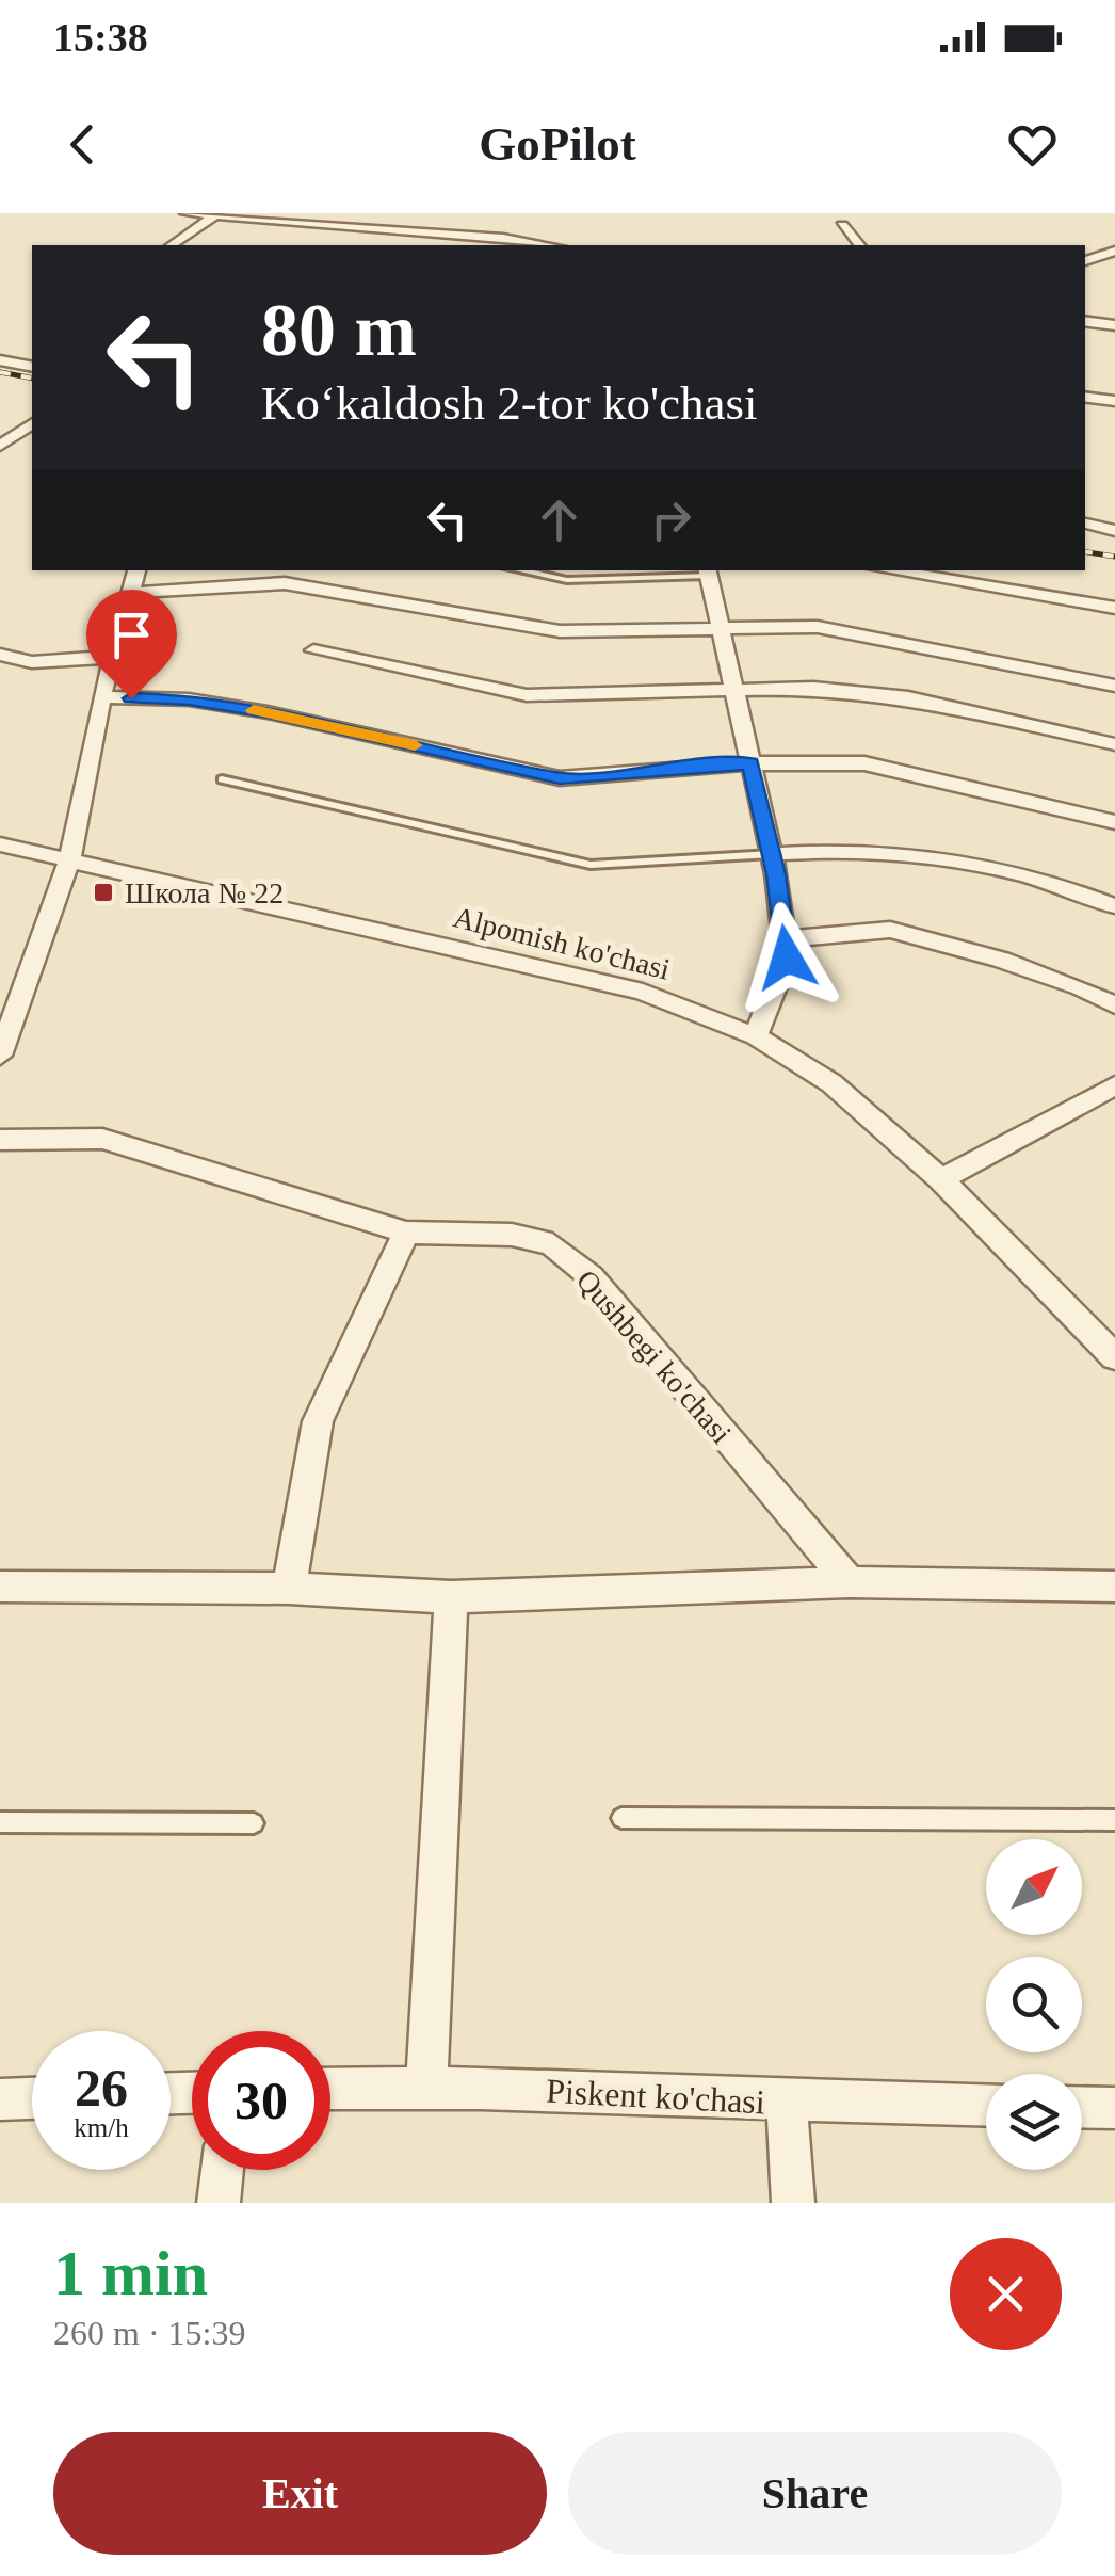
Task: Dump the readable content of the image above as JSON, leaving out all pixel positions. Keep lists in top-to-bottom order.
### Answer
{
  "streets": {
    "street": ["Alpomish ko'chasi", "Qushbegi ko'chasi", "Piskent ko'chasi"]
  },
  "places": {
    "transit": ["Школа № 22"]
  },
  "north": "top right",
  "page": {
    "status": "15:38",
    "header": "GoPilot",
    "turn": ["80 m", "Ko‘kaldosh 2-tor ko'chasi"],
    "speed": "26 km/h",
    "limit": "30",
    "heading": ["1 min", "260 m · 15:39"],
    "buttons": ["Exit", "Share"]
  }
}
